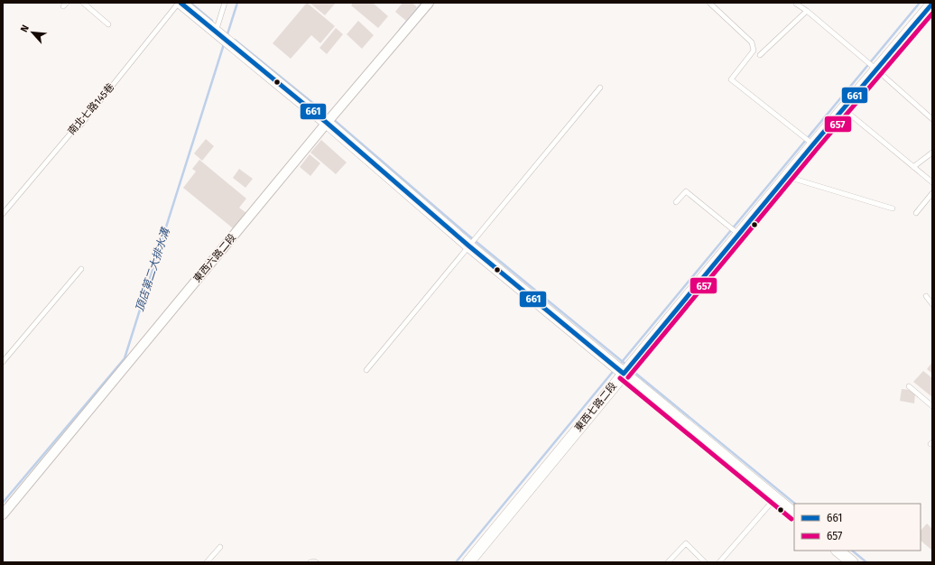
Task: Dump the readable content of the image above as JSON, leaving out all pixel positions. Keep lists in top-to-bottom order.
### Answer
{
  "streets": {
    "street": ["東西六路二段", "東西七路二段"],
    "lane": ["南北七路145巷"]
  },
  "water": ["頂店第二大排水溝"],
  "lines": ["transit line 661", "transit line 657"],
  "legend": ["661", "657"],
  "north": "top left"
}
